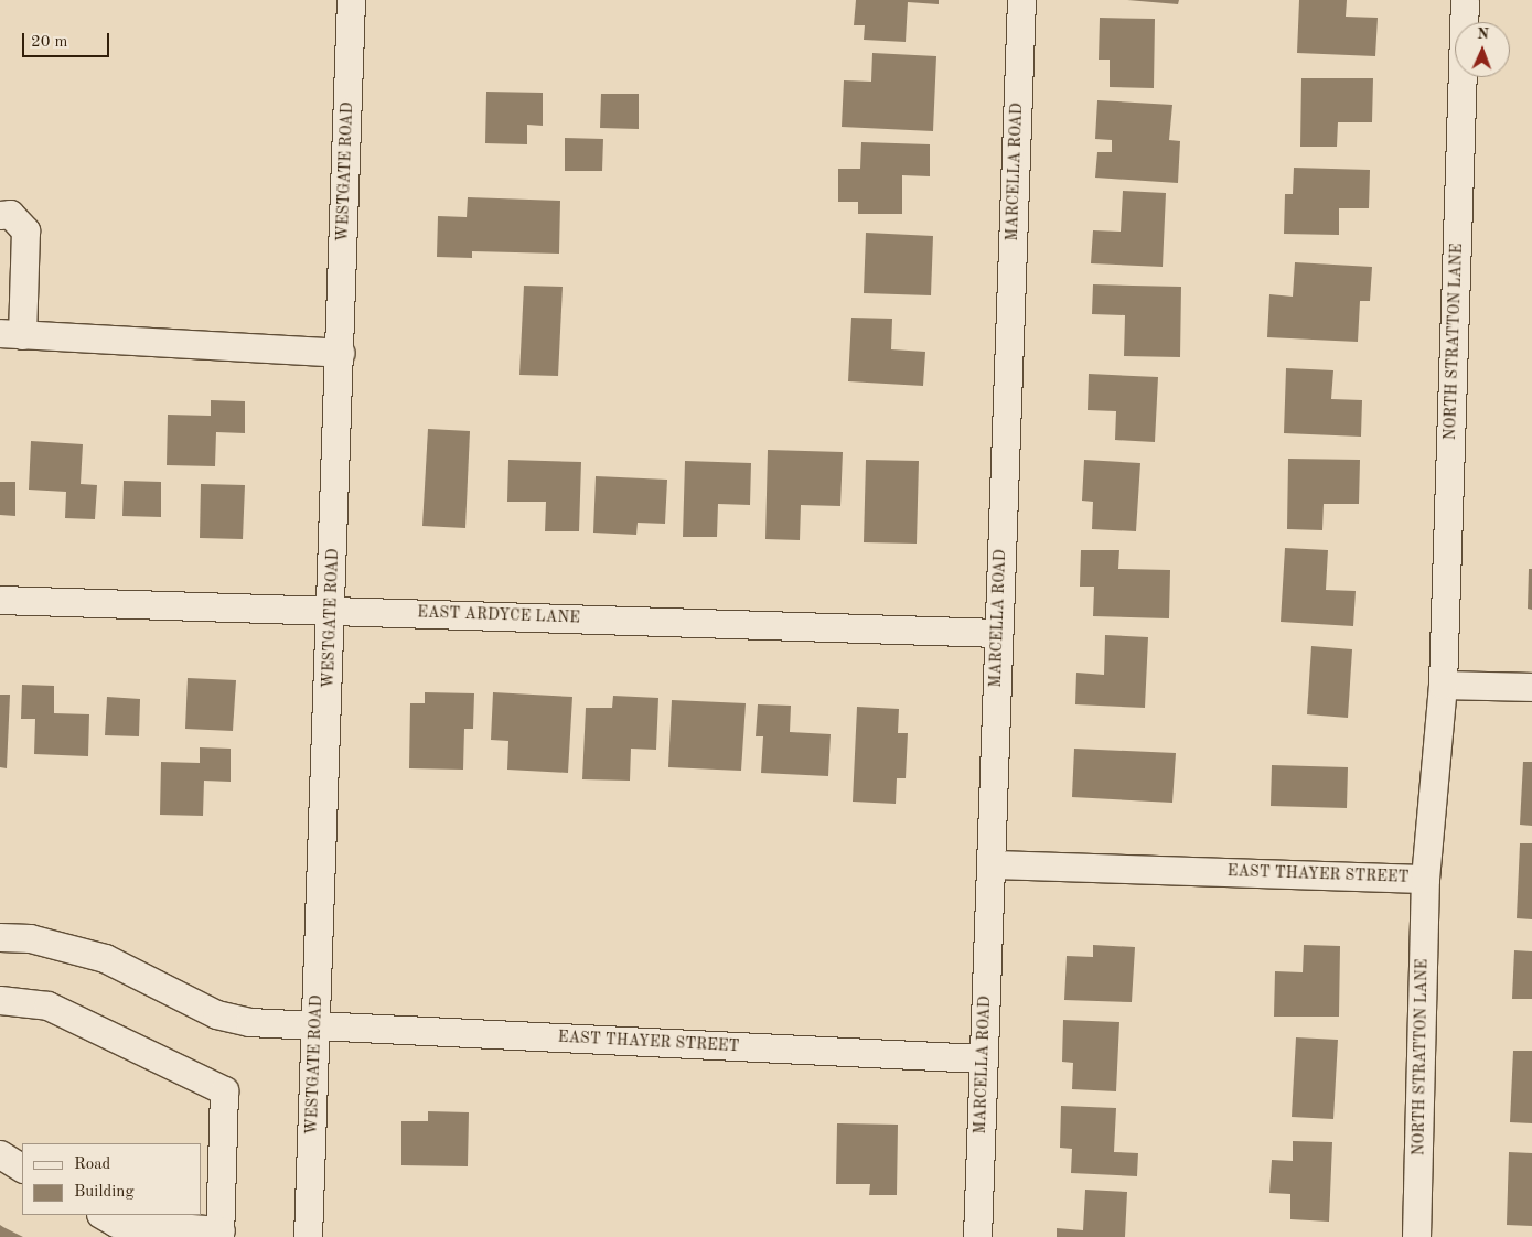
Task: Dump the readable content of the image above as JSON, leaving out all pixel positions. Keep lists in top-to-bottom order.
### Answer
{
  "streets": {
    "street": [
      "WESTGATE ROAD",
      "MARCELLA ROAD",
      "NORTH STRATTON LANE",
      "EAST ARDYCE LANE",
      "EAST THAYER STREET"
    ]
  },
  "crossings": [
    ["WESTGATE ROAD", "EAST ARDYCE LANE"],
    ["WESTGATE ROAD", "EAST THAYER STREET"],
    ["MARCELLA ROAD", "EAST ARDYCE LANE"],
    ["MARCELLA ROAD", "EAST THAYER STREET"],
    ["NORTH STRATTON LANE", "EAST THAYER STREET"]
  ],
  "legend": ["Road", "Building"],
  "scale_bar": "20 m",
  "north": "top"
}
